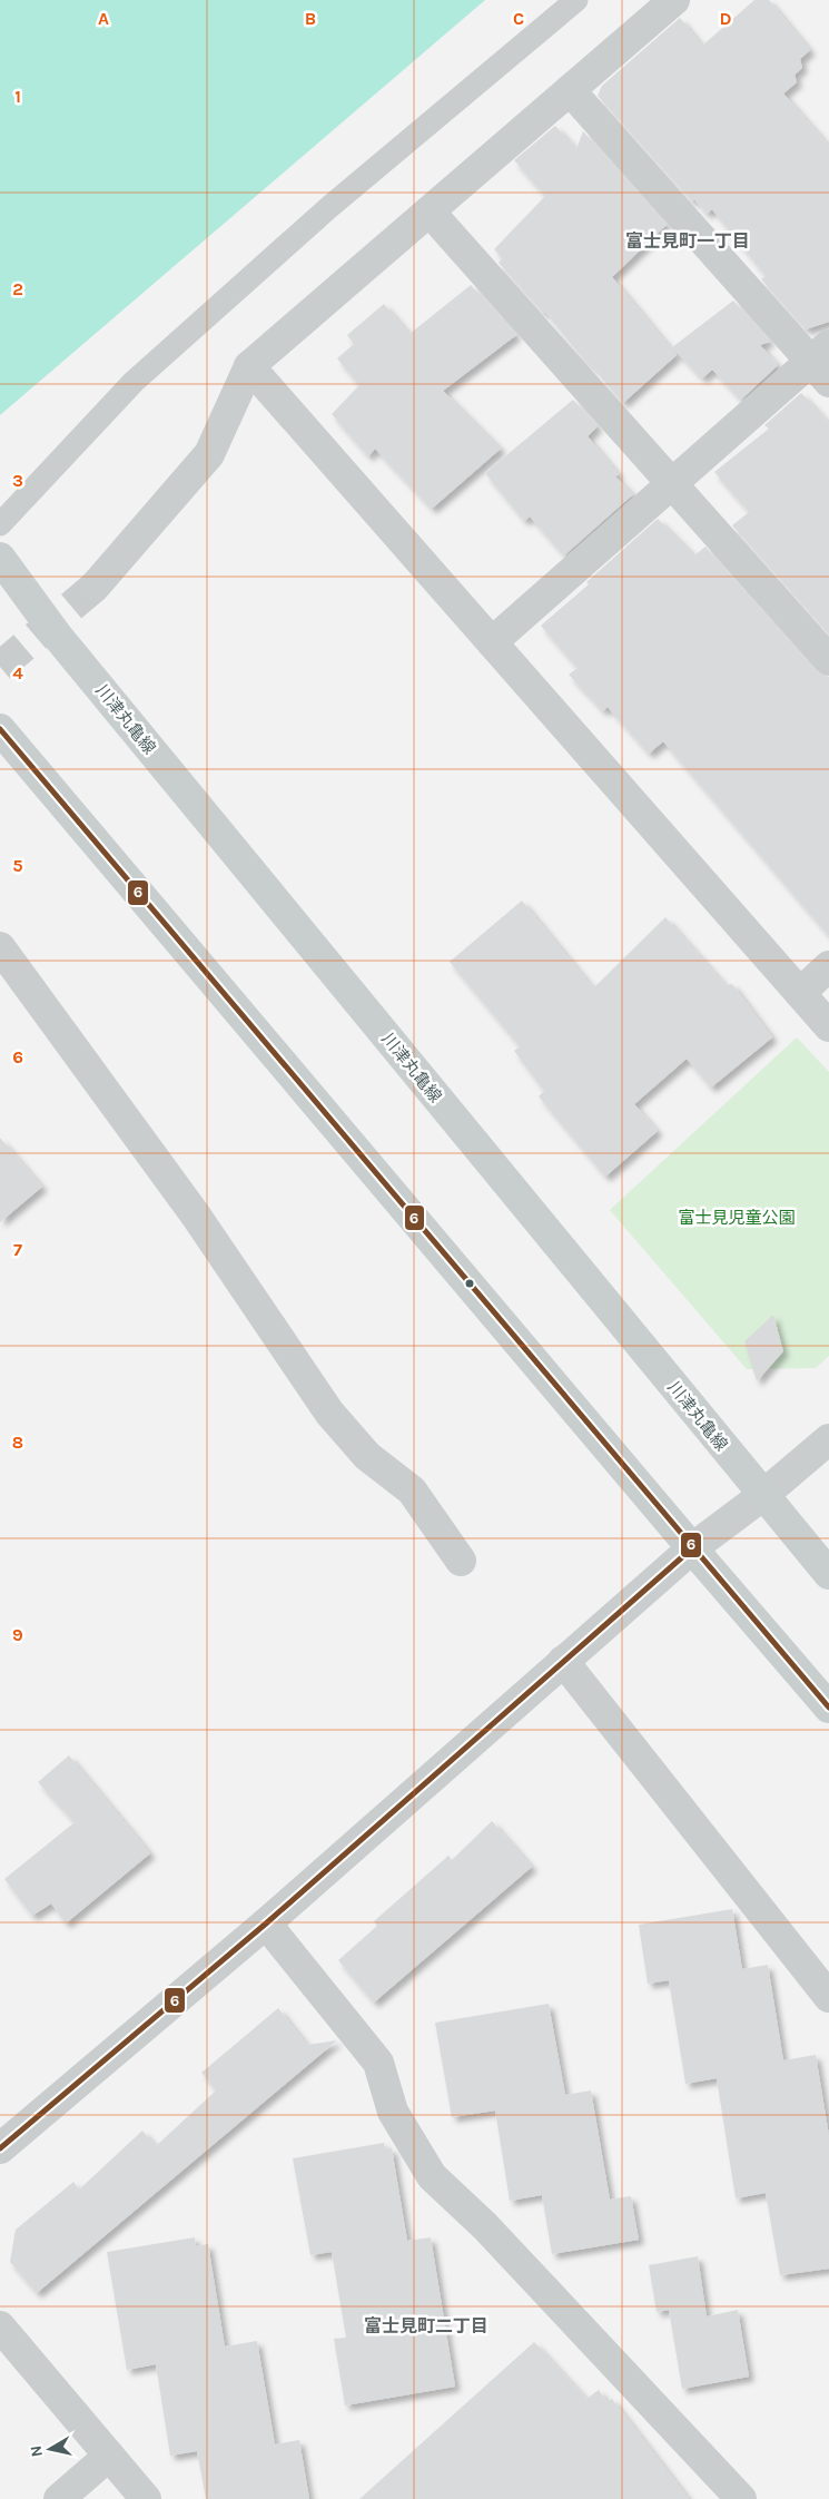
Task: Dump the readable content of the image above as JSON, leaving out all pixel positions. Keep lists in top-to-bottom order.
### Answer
{
  "streets": {
    "main road": ["川津丸亀線"]
  },
  "districts": ["富士見町一丁目", "富士見町二丁目"],
  "parks": ["富士見児童公園"],
  "lines": ["transit line 6"],
  "north": "left",
  "grid": {
    "columns": [
      "A",
      "B",
      "C",
      "D"
    ],
    "rows": [
      "1",
      "2",
      "3",
      "4",
      "5",
      "6",
      "7",
      "8",
      "9"
    ]
  }
}
